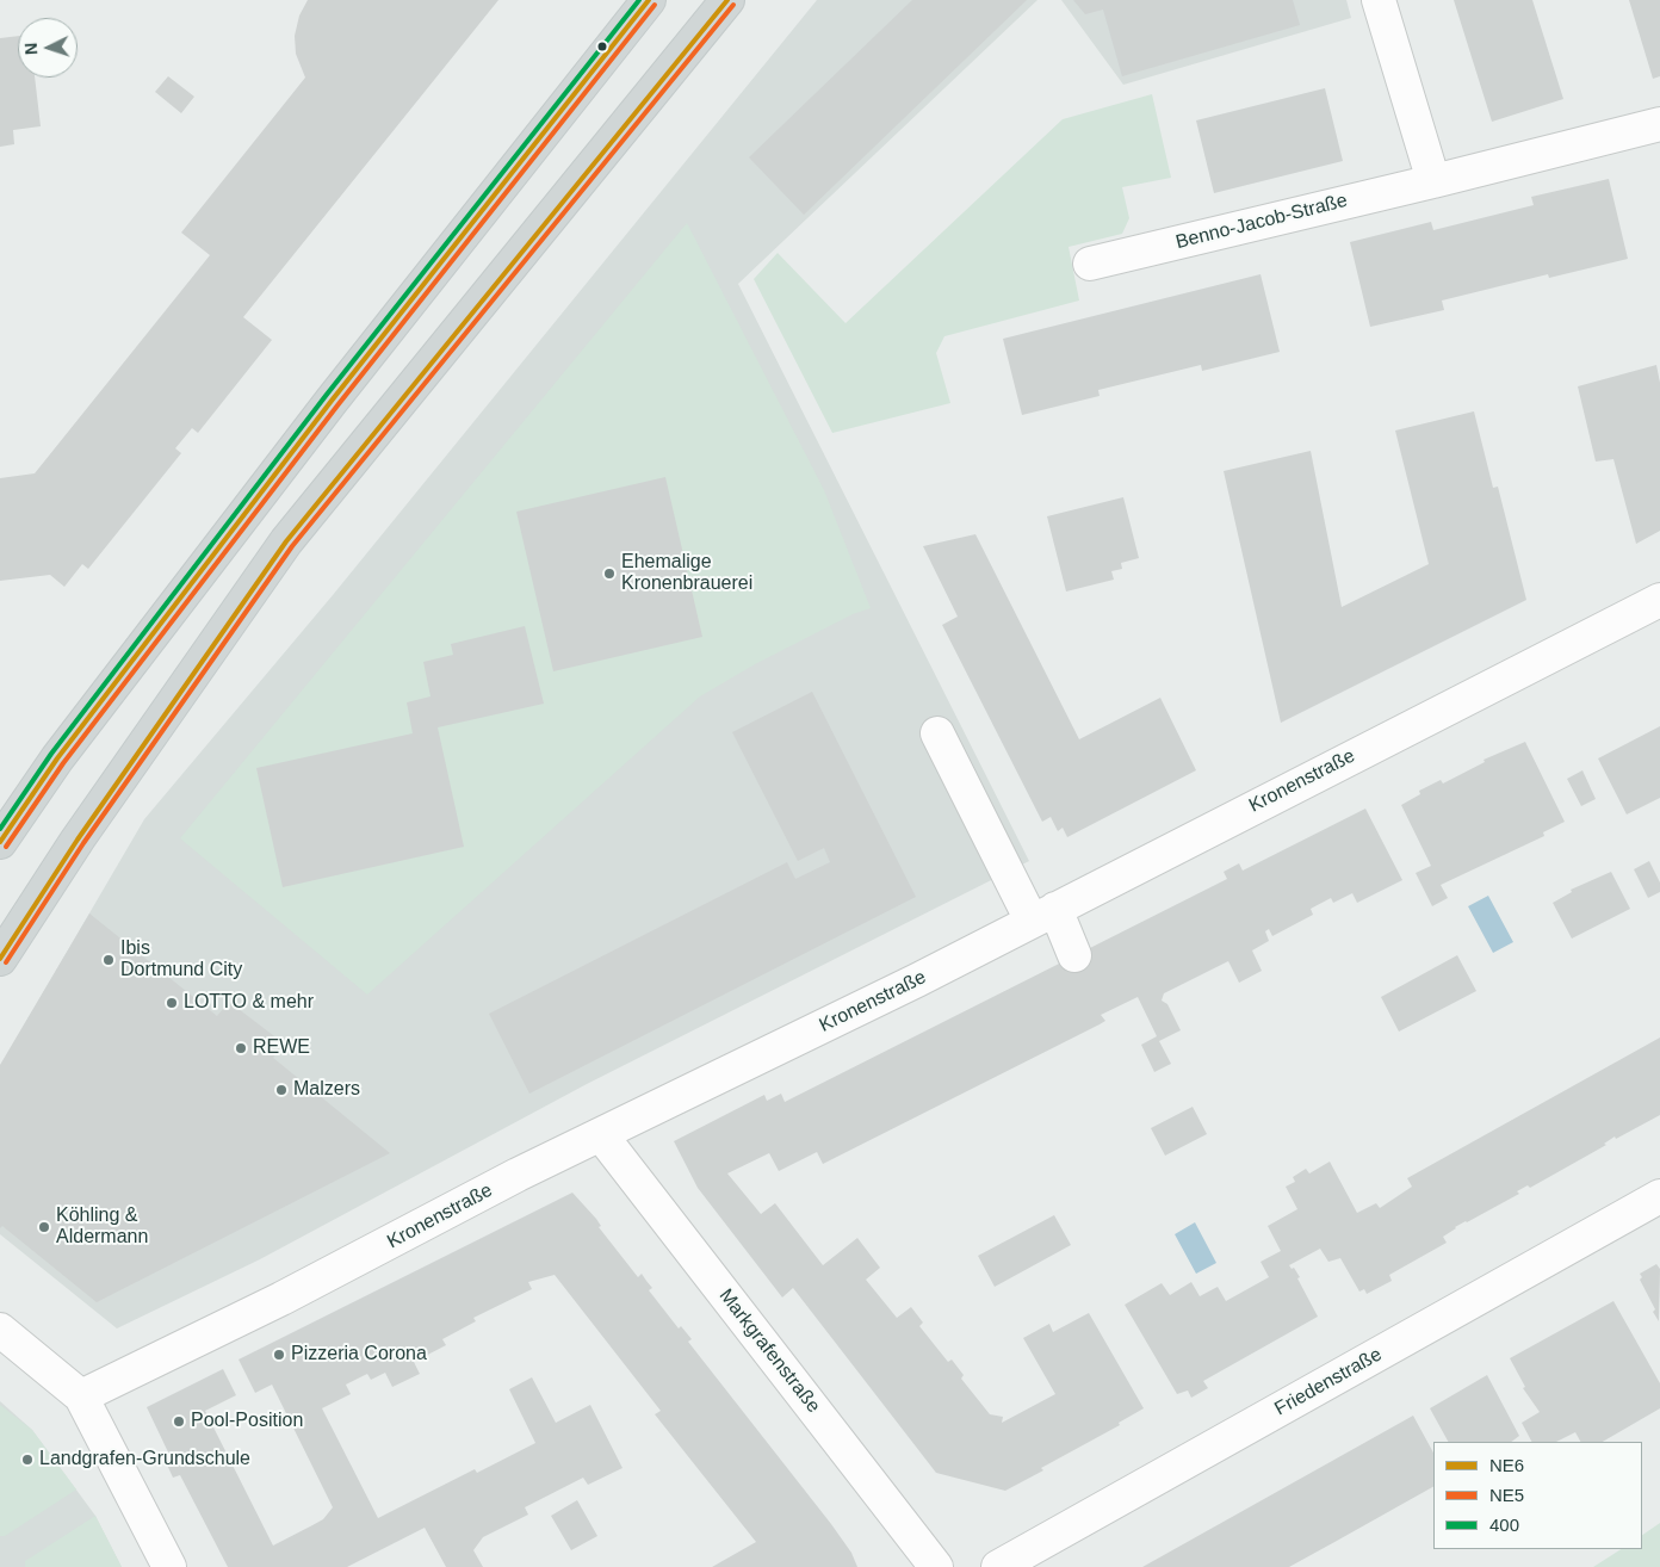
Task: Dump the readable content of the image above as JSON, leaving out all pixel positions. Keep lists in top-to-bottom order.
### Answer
{
  "streets": {
    "street": [
      "Benno-Jacob-Straße",
      "Kronenstraße",
      "Markgrafenstraße",
      "Friedenstraße"
    ]
  },
  "crossings": [
    ["Kronenstraße", "Markgrafenstraße"]
  ],
  "places": [
    "Ehemalige Kronenbrauerei",
    "Ibis Dortmund City",
    "LOTTO & mehr",
    "REWE",
    "Malzers",
    "Köhling & Aldermann",
    "Pizzeria Corona",
    "Pool-Position",
    "Landgrafen-Grundschule"
  ],
  "lines": ["transit line NE6", "transit line 400", "transit line NE5"],
  "legend": ["NE6", "NE5", "400"],
  "north": "left"
}
